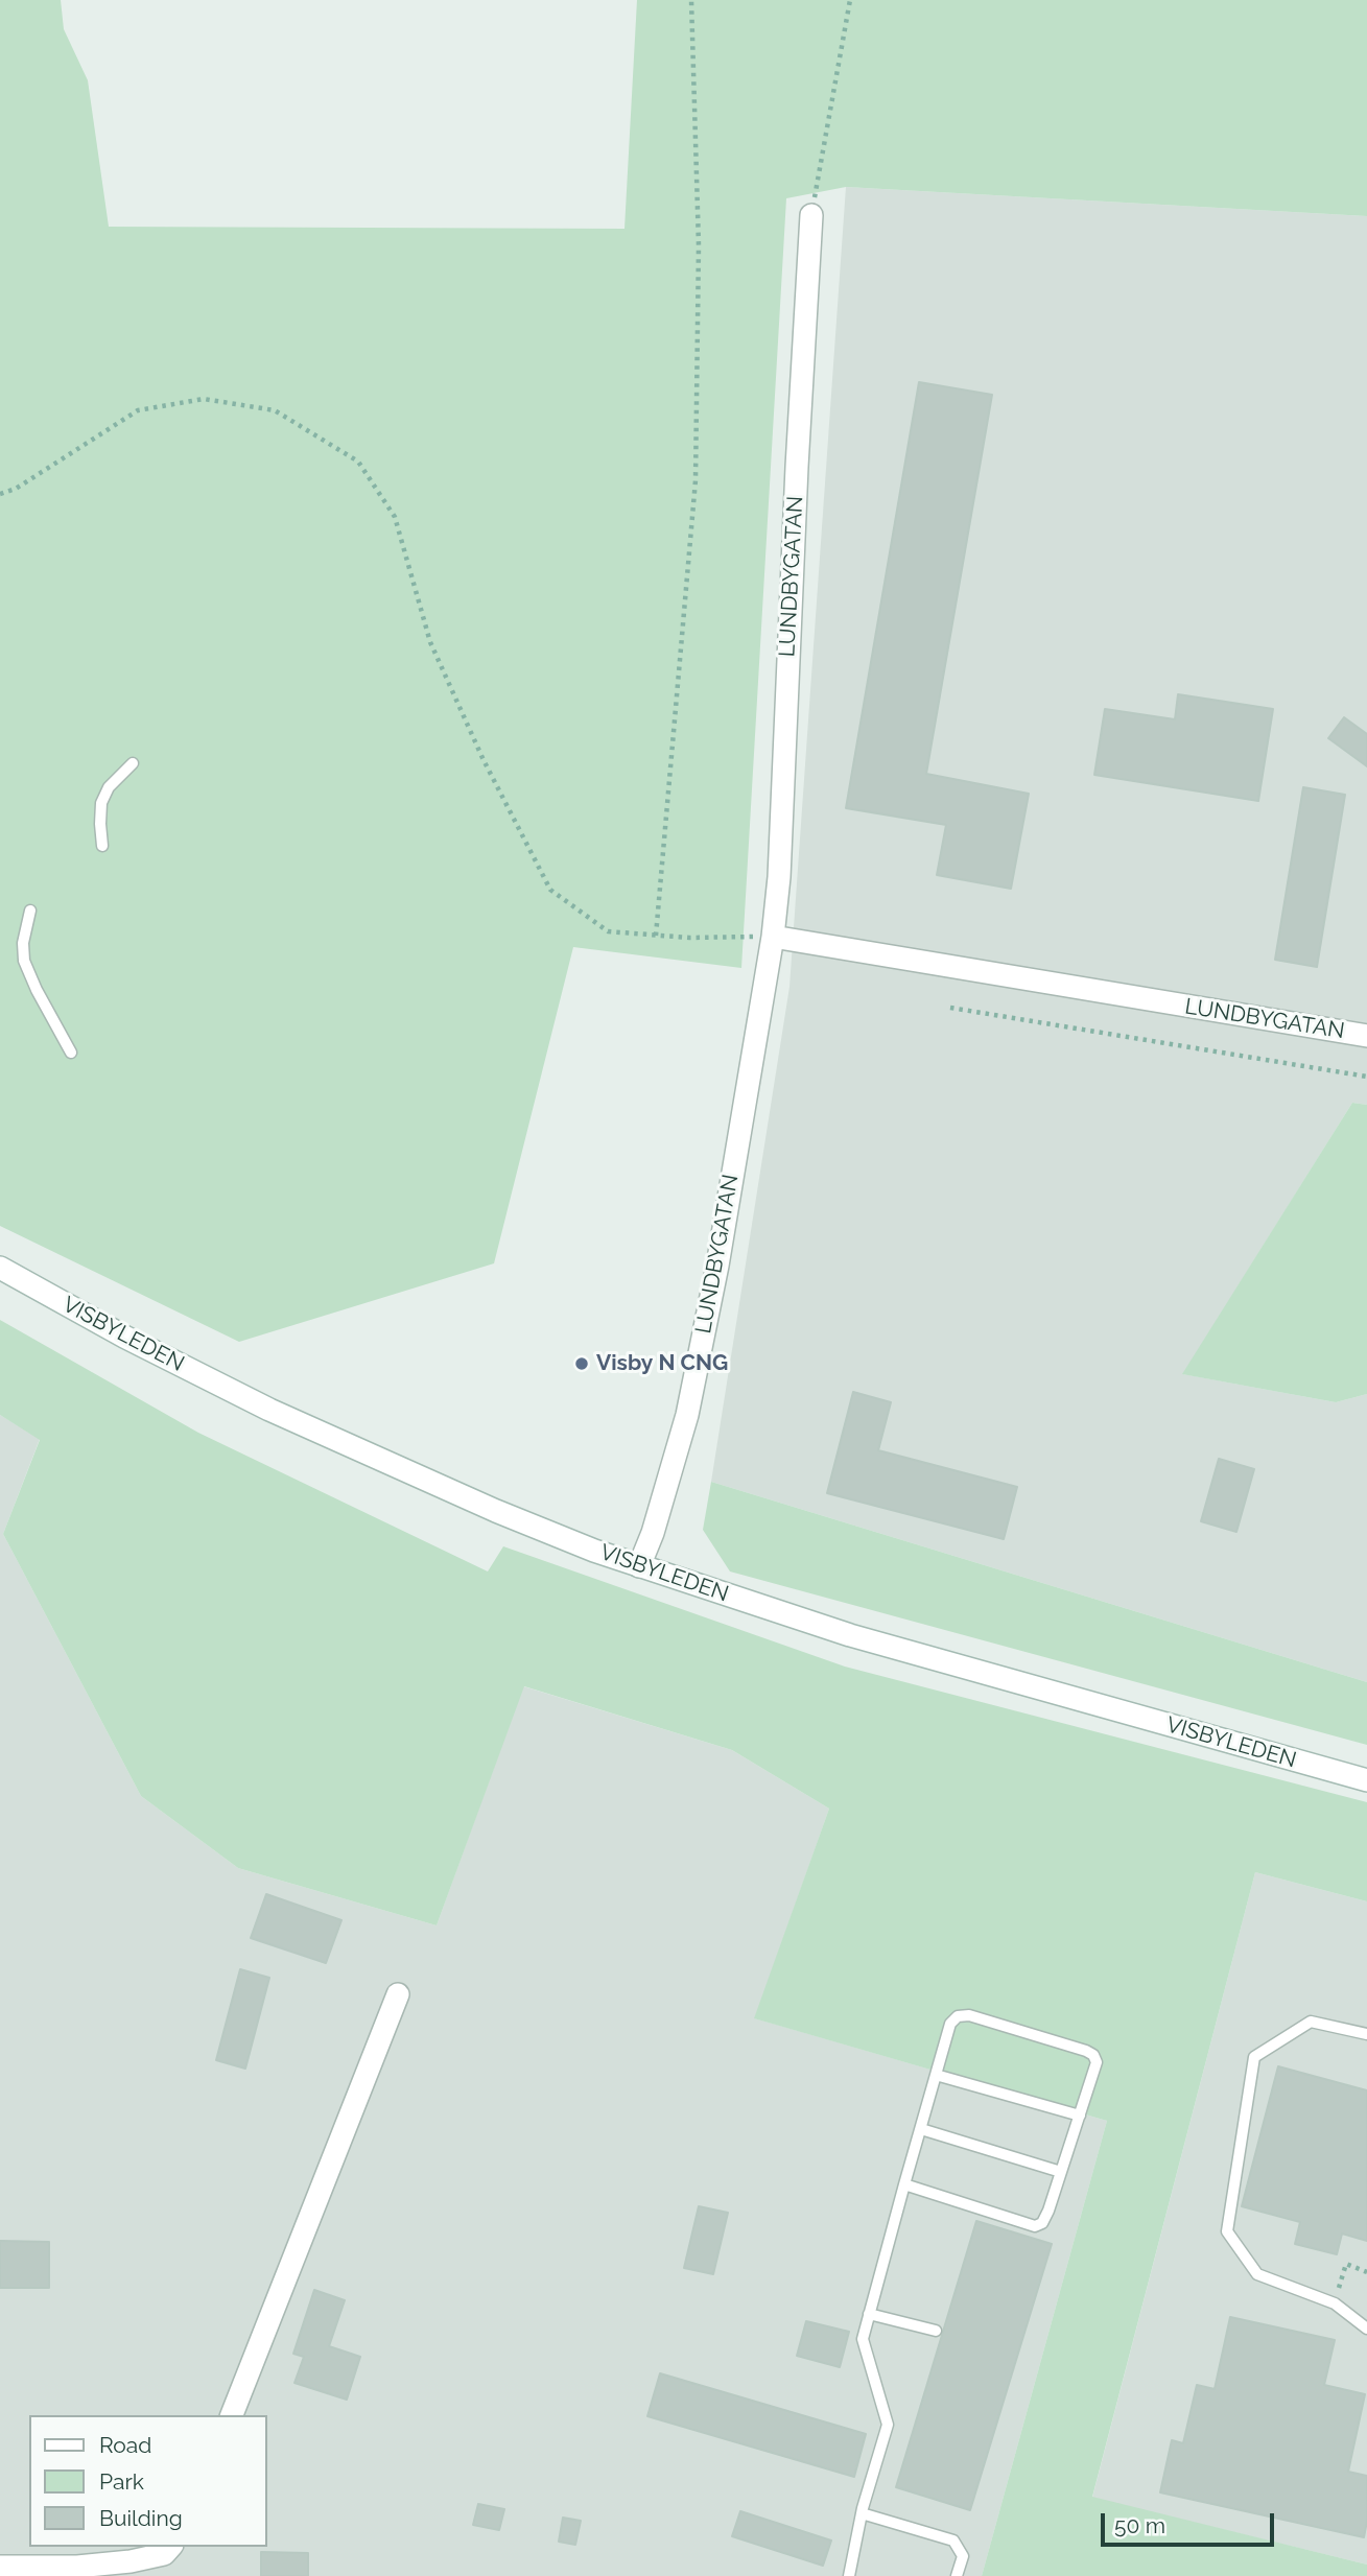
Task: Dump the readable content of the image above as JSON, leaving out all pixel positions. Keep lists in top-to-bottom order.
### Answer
{
  "streets": {
    "street": ["LUNDBYGATAN", "VISBYLEDEN"]
  },
  "crossings": [
    ["LUNDBYGATAN", "VISBYLEDEN"]
  ],
  "places": ["Visby N CNG"],
  "legend": ["Road", "Park", "Building"],
  "scale_bar": "50 m"
}
